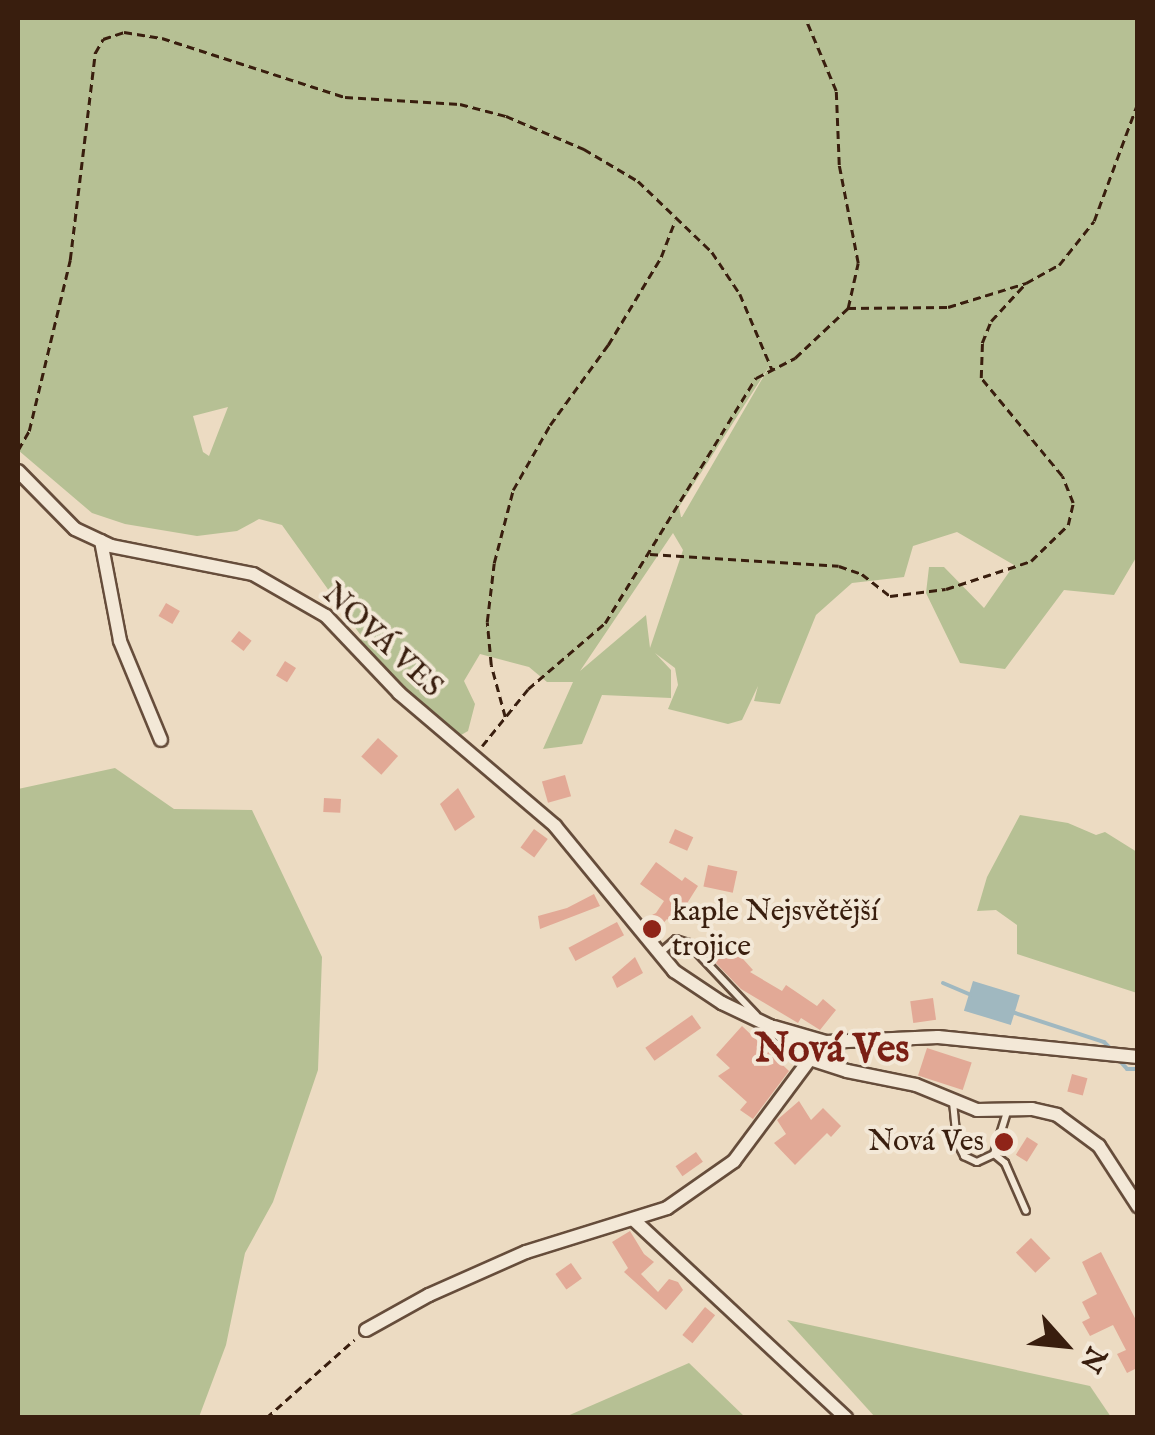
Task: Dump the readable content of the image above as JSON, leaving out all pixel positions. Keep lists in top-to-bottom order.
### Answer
{
  "streets": {
    "street": ["NOVÁ VES"]
  },
  "districts": ["Nová Ves"],
  "places": ["kaple Nejsvětější trojice", "Nová Ves"],
  "north": "bottom right"
}
